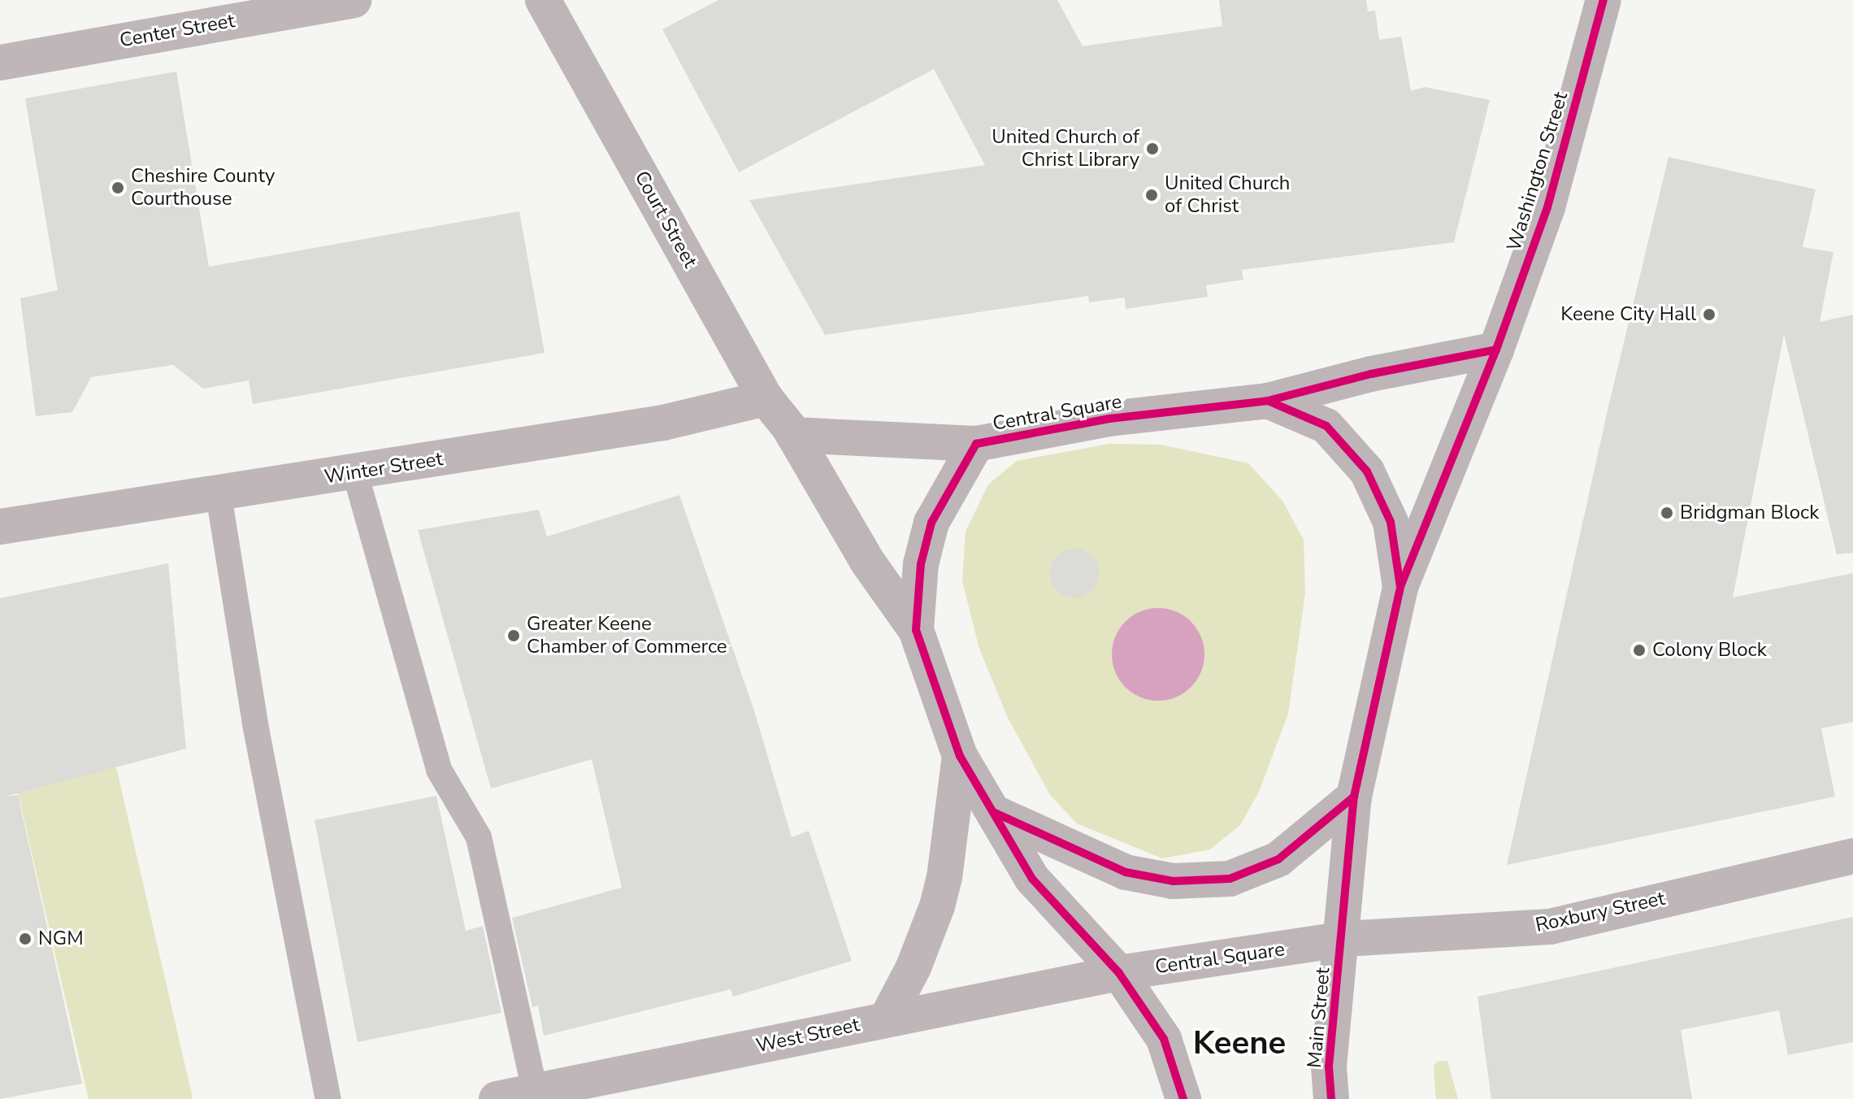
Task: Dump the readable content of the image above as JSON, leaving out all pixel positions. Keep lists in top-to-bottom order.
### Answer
{
  "streets": {
    "main road": [
      "Washington Street",
      "Court Street",
      "Central Square",
      "Main Street"
    ],
    "street": [
      "Center Street",
      "Winter Street",
      "Roxbury Street",
      "West Street"
    ]
  },
  "crossings": [
    ["Washington Street", "Central Square"],
    ["Court Street", "Central Square"],
    ["Court Street", "Winter Street"],
    ["Central Square", "Roxbury Street"],
    ["Central Square", "Main Street"],
    ["Central Square", "West Street"],
    ["Roxbury Street", "Main Street"]
  ],
  "districts": ["Keene"],
  "places": [
    "United Church of Christ Library",
    "Cheshire County Courthouse",
    "United Church of Christ",
    "Keene City Hall",
    "Bridgman Block",
    "Greater Keene Chamber of Commerce",
    "Colony Block",
    "NGM"
  ]
}
